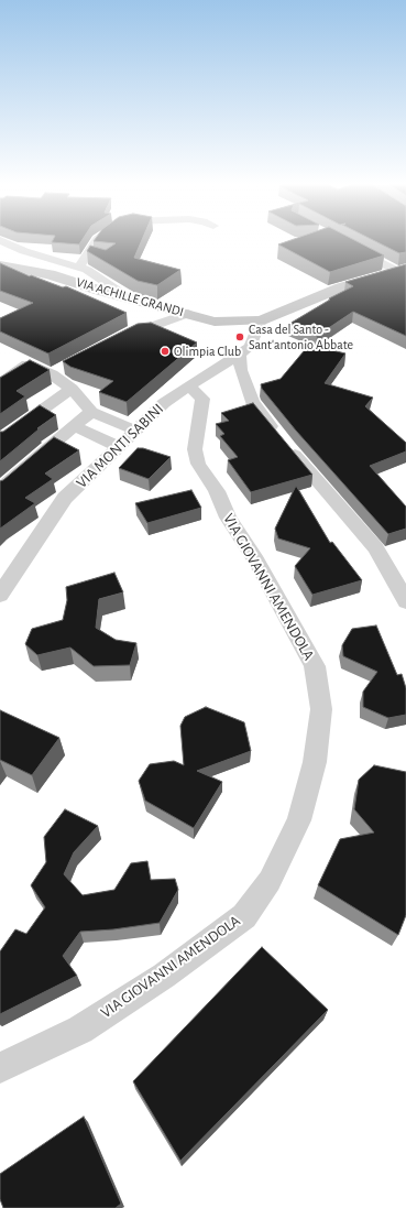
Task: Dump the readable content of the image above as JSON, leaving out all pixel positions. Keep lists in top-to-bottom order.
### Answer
{
  "streets": {
    "main road": ["VIA ACHILLE GRANDI"],
    "street": ["VIA MONTI SABINI", "VIA GIOVANNI AMENDOLA"]
  },
  "crossings": [
    ["VIA ACHILLE GRANDI", "VIA MONTI SABINI"],
    ["VIA MONTI SABINI", "VIA GIOVANNI AMENDOLA"]
  ],
  "places": ["Casa del Santo - Sant'antonio Abbate", "Olimpia Club"]
}
